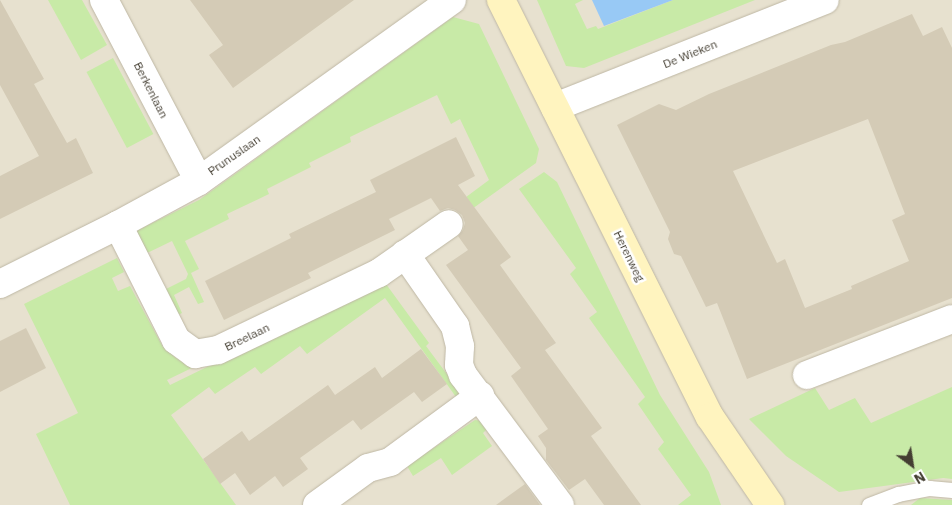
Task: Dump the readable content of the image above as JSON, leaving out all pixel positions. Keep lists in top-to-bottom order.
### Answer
{
  "streets": {
    "street": [
      "De Wieken",
      "Berkenlaan",
      "Prunuslaan",
      "Herenweg",
      "Breelaan"
    ]
  },
  "crossings": [
    ["De Wieken", "Herenweg"],
    ["Berkenlaan", "Prunuslaan"],
    ["Prunuslaan", "Breelaan"]
  ],
  "north": "bottom right"
}
